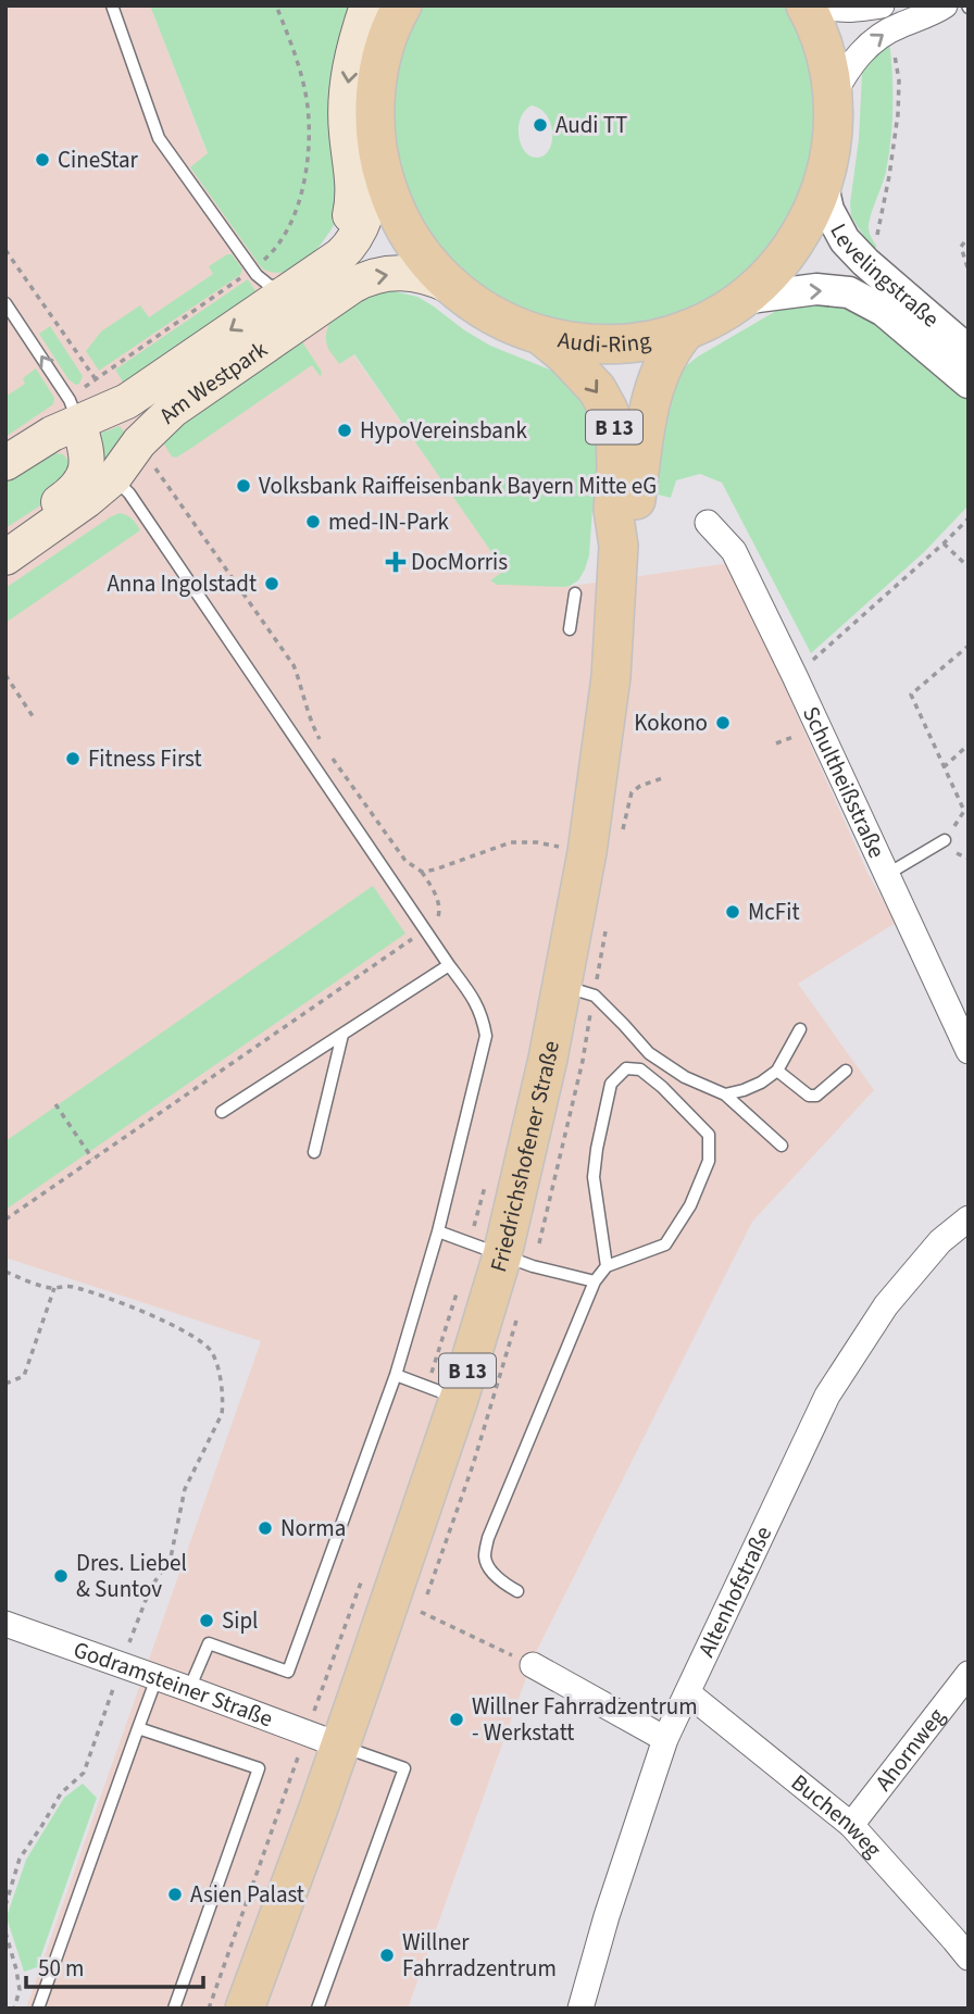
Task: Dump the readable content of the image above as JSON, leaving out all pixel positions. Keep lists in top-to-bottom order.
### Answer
{
  "streets": {
    "main road": [
      "Audi-Ring",
      "Am Westpark",
      "B 13",
      "Friedrichshofener Straße"
    ],
    "street": [
      "Levelingstraße",
      "Schultheißstraße",
      "Altenhofstraße",
      "Godramsteiner Straße",
      "Ahornweg",
      "Buchenweg"
    ]
  },
  "crossings": [
    ["Levelingstraße", "Audi-Ring"],
    ["Audi-Ring", "Am Westpark"],
    ["Audi-Ring", "Friedrichshofener Straße"],
    ["Friedrichshofener Straße", "Godramsteiner Straße"],
    ["Altenhofstraße", "Buchenweg"],
    ["Ahornweg", "Buchenweg"]
  ],
  "one_way": ["Levelingstraße"],
  "places": {
    "other": [
      "Audi TT",
      "CineStar",
      "HypoVereinsbank",
      "Volksbank Raiffeisenbank Bayern Mitte eG",
      "med-IN-Park",
      "Anna Ingolstadt",
      "Kokono",
      "Fitness First",
      "McFit",
      "Norma",
      "Dres. Liebel & Suntov",
      "Sipl",
      "Willner Fahrradzentrum - Werkstatt",
      "Asien Palast",
      "Willner Fahrradzentrum"
    ],
    "health": ["DocMorris"]
  },
  "scale_bar": "50 m"
}
